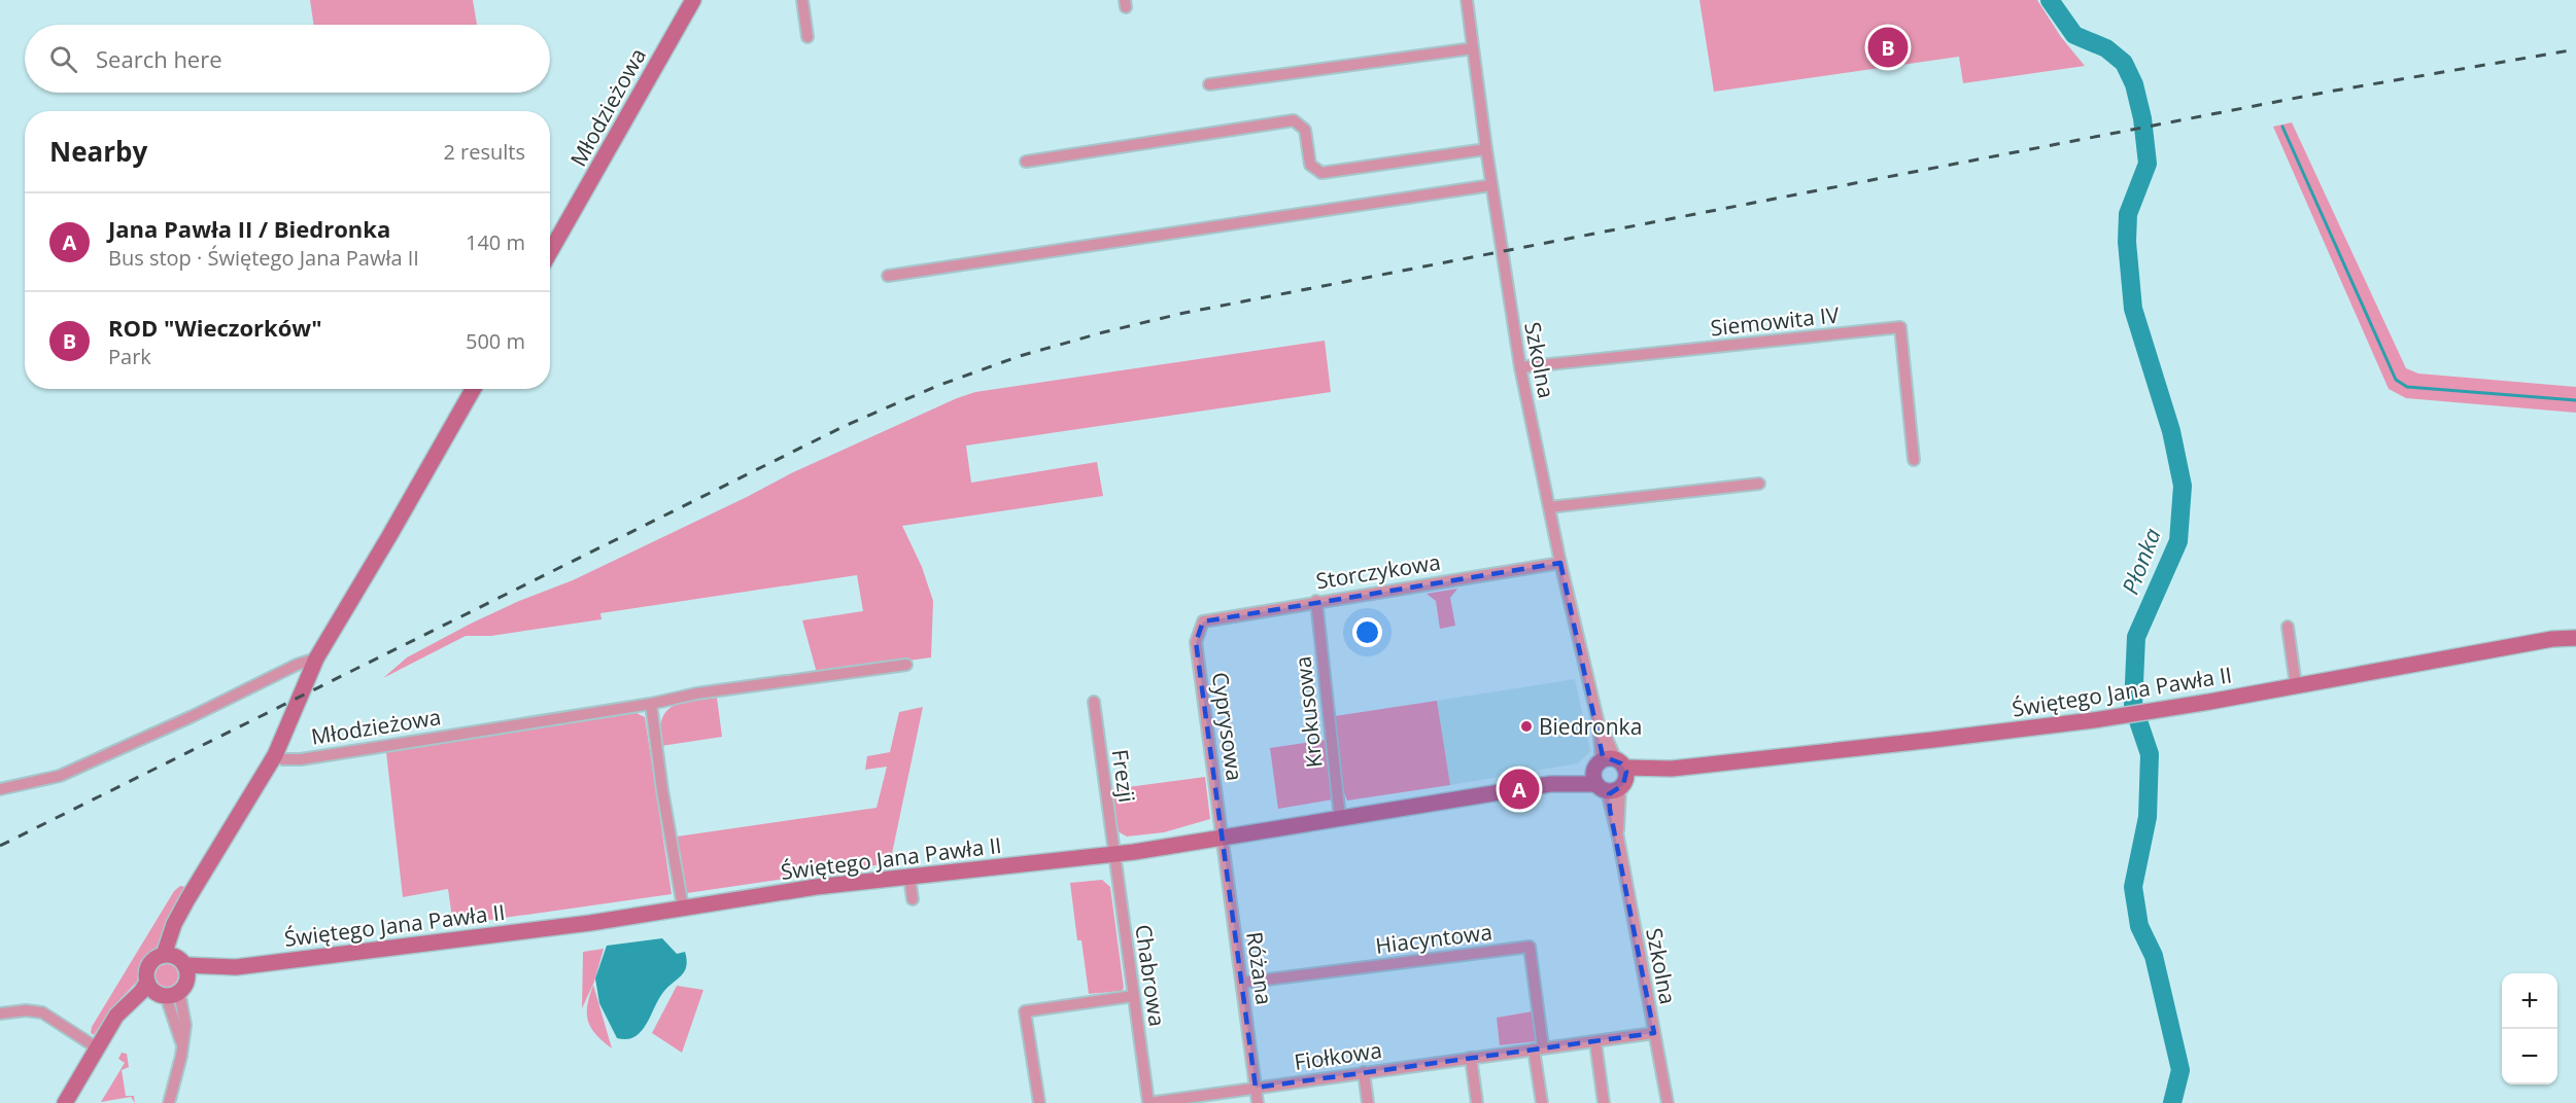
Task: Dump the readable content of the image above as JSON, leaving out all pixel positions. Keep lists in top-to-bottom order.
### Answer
{
  "streets": {
    "street": [
      "Młodzieżowa",
      "Siemowita IV",
      "Szkolna",
      "Storczykowa",
      "Świętego Jana Pawła II",
      "Krokusowa",
      "Cyprysowa",
      "Frezji",
      "Hiacyntowa",
      "Różana",
      "Chabrowa",
      "Fiołkowa"
    ]
  },
  "crossings": [
    ["Siemowita IV", "Szkolna"],
    ["Szkolna", "Storczykowa"],
    ["Szkolna", "Świętego Jana Pawła II"],
    ["Szkolna", "Fiołkowa"],
    ["Storczykowa", "Krokusowa"],
    ["Storczykowa", "Cyprysowa"],
    ["Świętego Jana Pawła II", "Krokusowa"],
    ["Świętego Jana Pawła II", "Cyprysowa"],
    ["Świętego Jana Pawła II", "Frezji"],
    ["Świętego Jana Pawła II", "Różana"],
    ["Świętego Jana Pawła II", "Chabrowa"],
    ["Cyprysowa", "Różana"],
    ["Frezji", "Chabrowa"],
    ["Hiacyntowa", "Różana"],
    ["Hiacyntowa", "Fiołkowa"],
    ["Różana", "Fiołkowa"],
    ["Chabrowa", "Fiołkowa"]
  ],
  "water": ["Płonka"],
  "places": ["Biedronka"],
  "page": {
    "pins": ["B", "A"],
    "search": "Search here",
    "heading": ["Nearby", "2 results"],
    "list": [
      {
        "mark": "A",
        "name": "Jana Pawła II / Biedronka",
        "note": "Bus stop · Świętego Jana Pawła II",
        "value": "140 m"
      },
      {
        "mark": "B",
        "name": "ROD \"Wieczorków\"",
        "note": "Park",
        "value": "500 m"
      }
    ],
    "map_buttons": ["+", "−"]
  }
}
